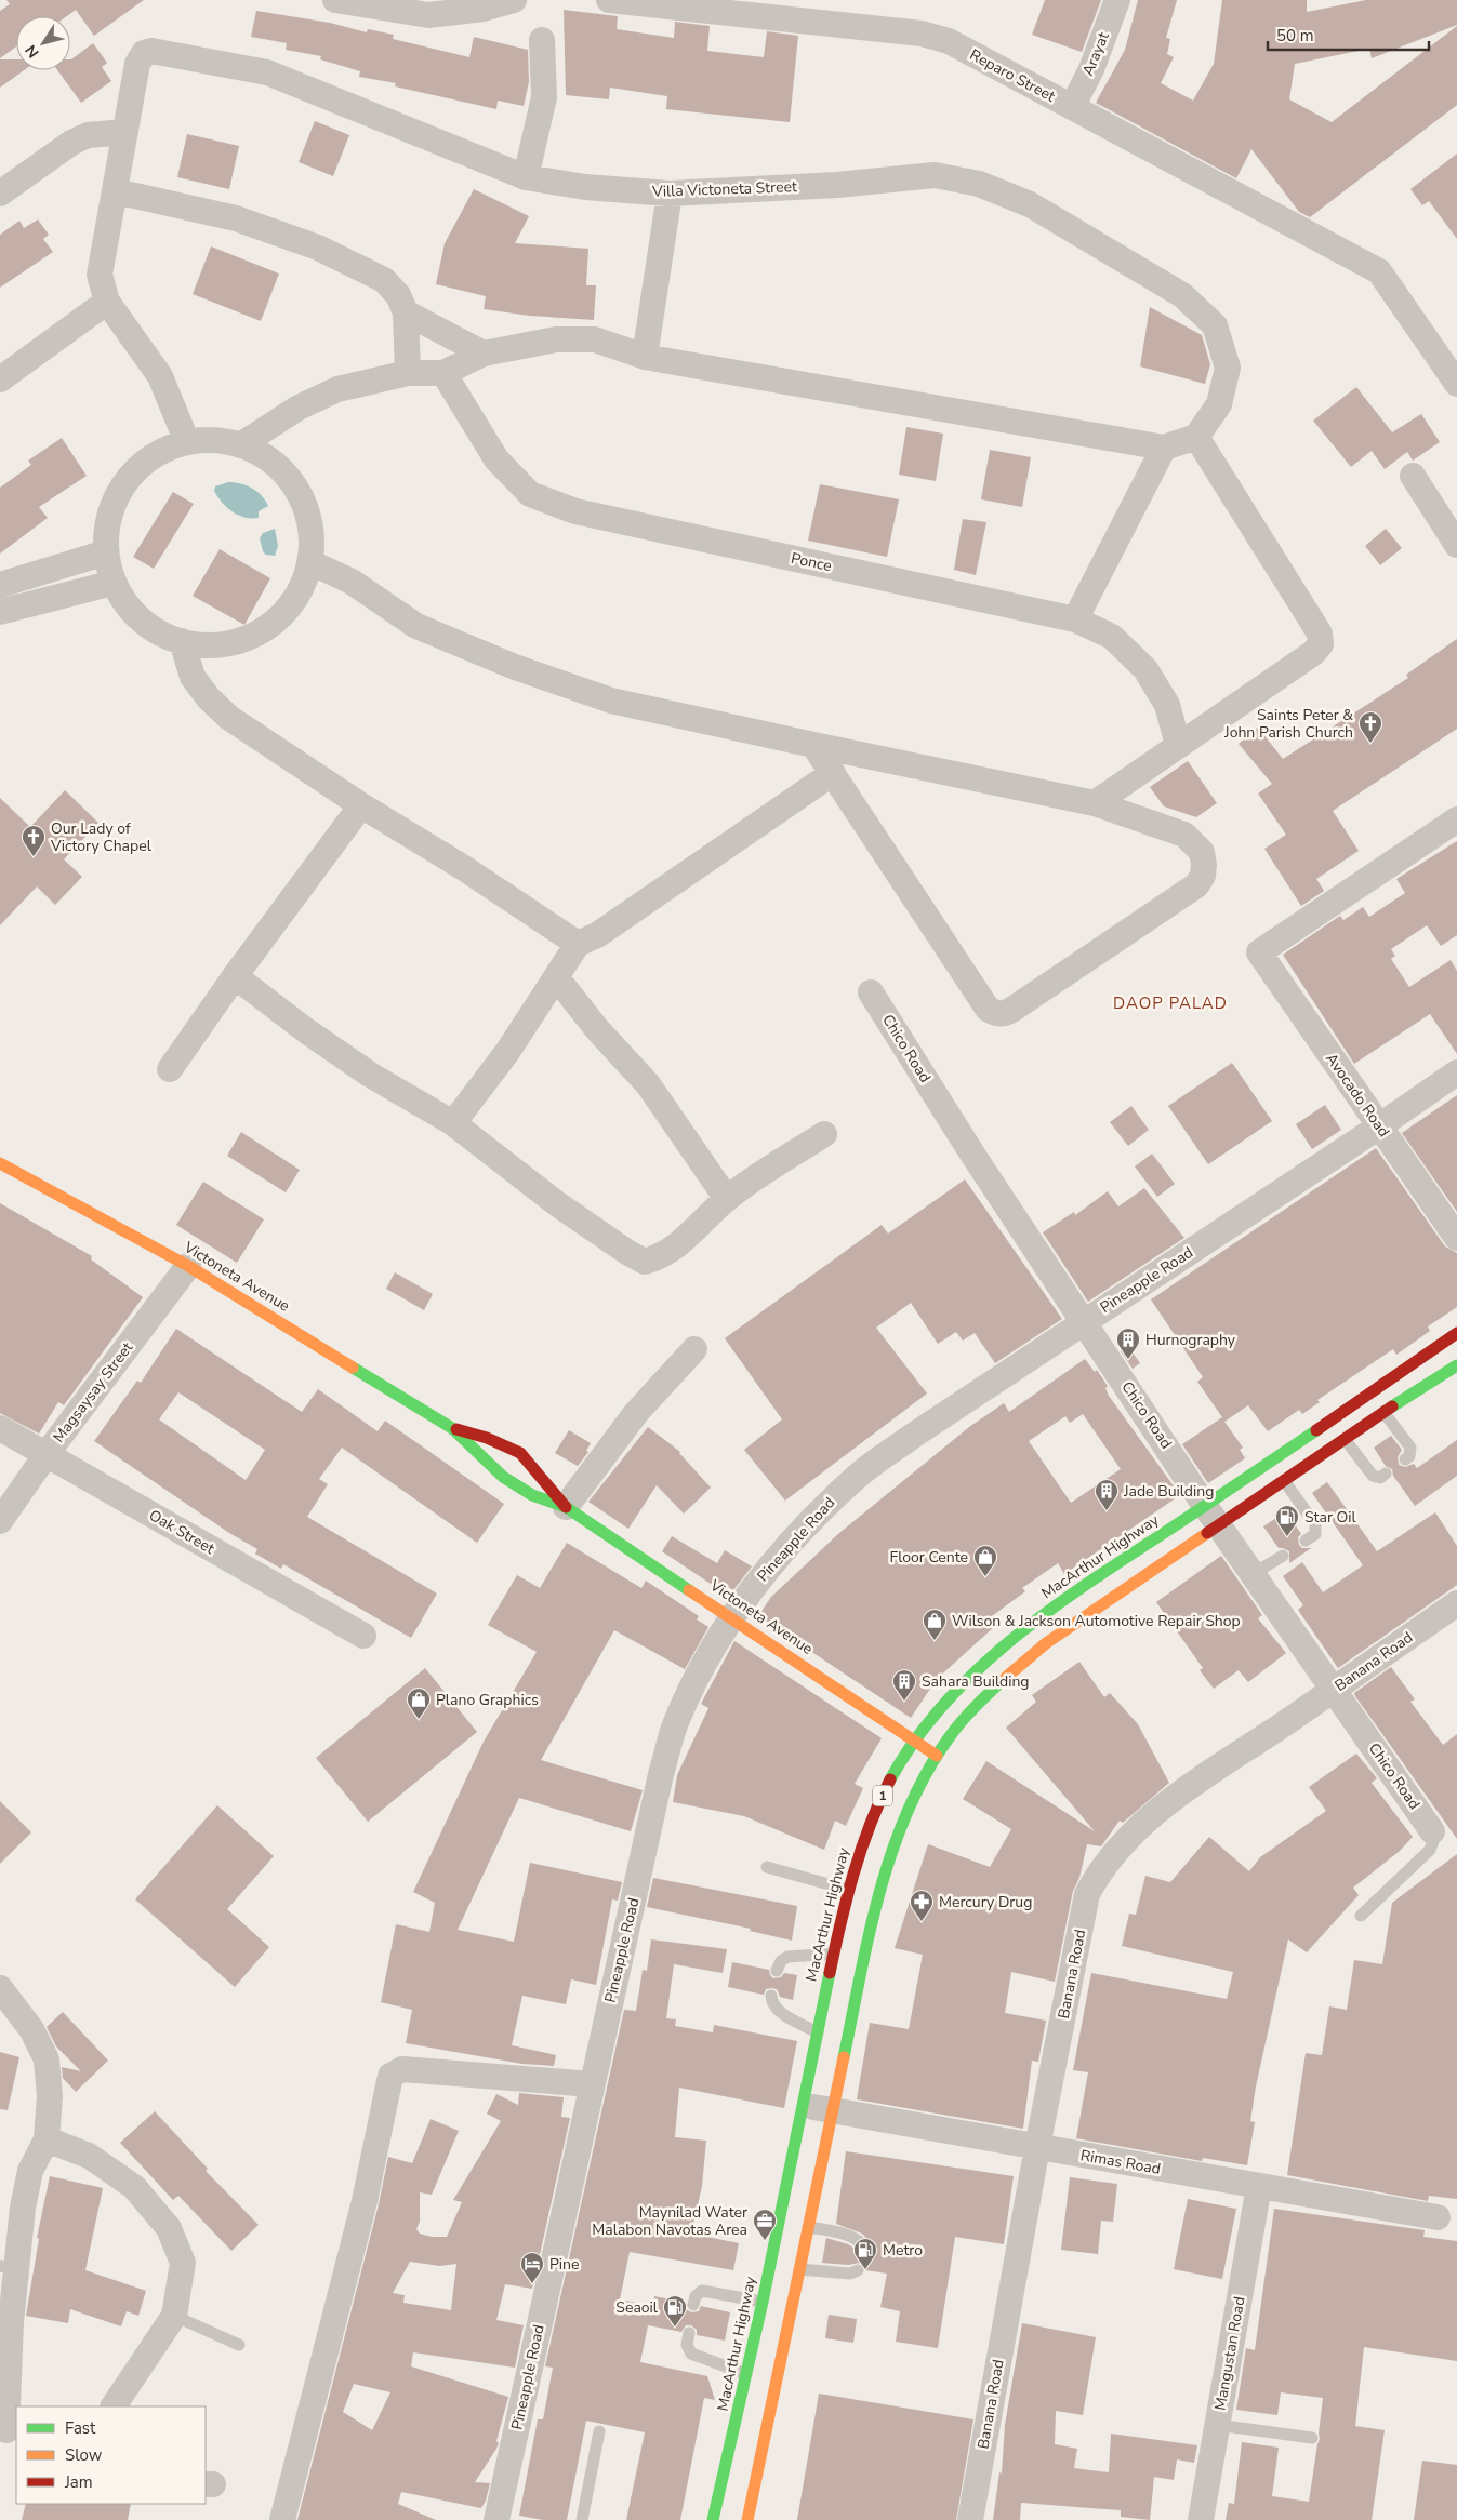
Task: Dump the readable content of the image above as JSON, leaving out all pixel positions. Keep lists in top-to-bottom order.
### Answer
{
  "streets": {
    "main road": ["Victoneta Avenue", "MacArthur Highway", "1"],
    "street": [
      "Arayat",
      "Reparo Street",
      "Villa Victoneta Street",
      "Ponce",
      "Chico Road",
      "Avocado Road",
      "Pineapple Road",
      "Magsaysay Street",
      "Oak Street",
      "Banana Road",
      "Rimas Road",
      "Mangustan Road"
    ]
  },
  "crossings": [
    ["Arayat", "Reparo Street"],
    ["Chico Road", "Pineapple Road"],
    ["Chico Road", "MacArthur Highway"],
    ["Chico Road", "Banana Road"],
    ["Avocado Road", "Pineapple Road"],
    ["Victoneta Avenue", "Pineapple Road"],
    ["Victoneta Avenue", "Magsaysay Street"],
    ["Victoneta Avenue", "MacArthur Highway"],
    ["Magsaysay Street", "Oak Street"],
    ["MacArthur Highway", "Rimas Road"],
    ["Banana Road", "Rimas Road"],
    ["Rimas Road", "Mangustan Road"]
  ],
  "districts": ["DAOP PALAD"],
  "places": {
    "church": ["Saints Peter & John Parish Church", "Our Lady of Victory Chapel"],
    "building": ["Hurnography", "Jade Building", "Sahara Building"],
    "fuel station": ["Star Oil", "Metro", "Seaoil"],
    "shop": ["Floor Cente", "Wilson & Jackson Automotive Repair Shop", "Plano Graphics"],
    "pharmacy": ["Mercury Drug"],
    "office": ["Maynilad Water Malabon Navotas Area"],
    "hotel": ["Pine"]
  },
  "legend": ["Fast", "Slow", "Jam"],
  "scale_bar": "50 m",
  "north": "bottom left"
}
